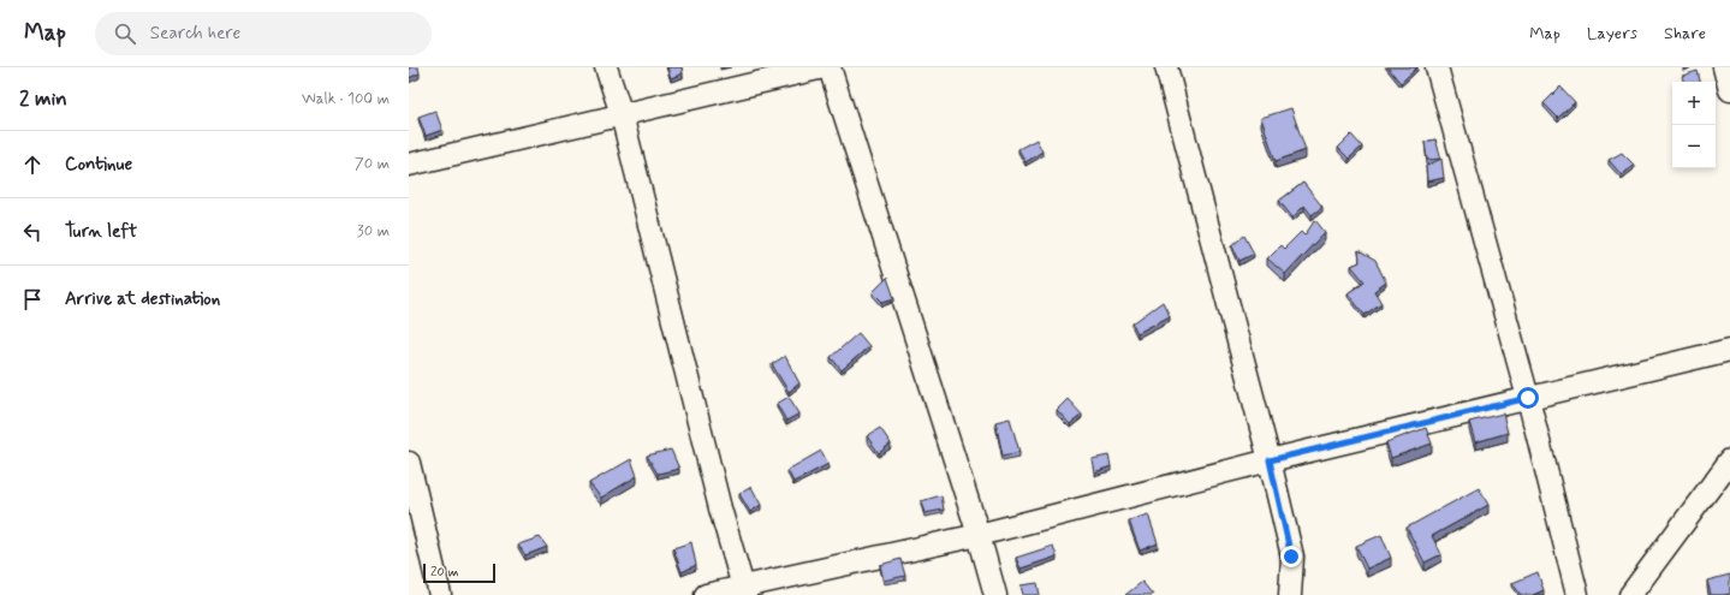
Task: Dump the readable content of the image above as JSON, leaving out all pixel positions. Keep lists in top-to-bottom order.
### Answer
{
  "scale_bar": "20 m",
  "page": {
    "header": "Map",
    "search": "Search here",
    "nav": ["Map", "Layers", "Share"],
    "heading": ["2 min", "Walk · 100 m"],
    "map_buttons": ["+", "−"],
    "list": [
      ["Continue", "70 m"],
      ["Turn left", "30 m"],
      "Arrive at destination"
    ],
    "scale": "20 m"
  }
}
